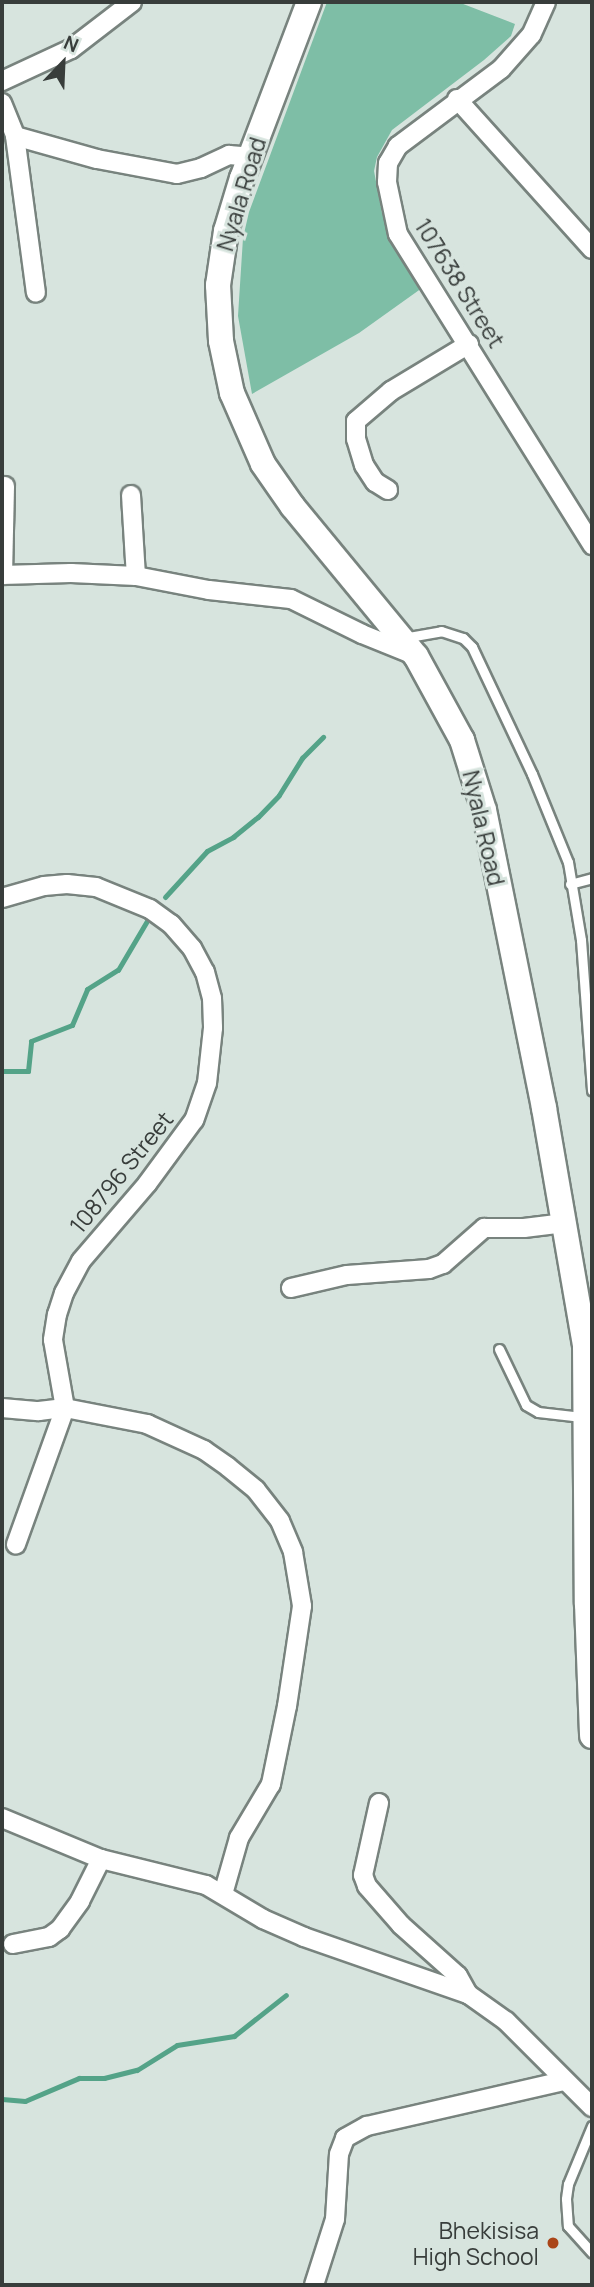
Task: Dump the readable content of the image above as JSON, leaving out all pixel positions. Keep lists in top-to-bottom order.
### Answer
{
  "streets": {
    "street": ["Nyala Road", "107638 Street", "108796 Street"]
  },
  "places": ["Bhekisisa High School"],
  "north": "top right"
}
